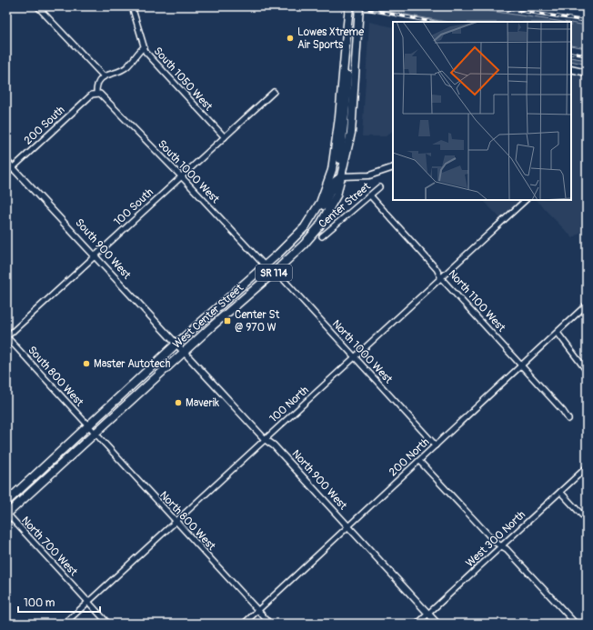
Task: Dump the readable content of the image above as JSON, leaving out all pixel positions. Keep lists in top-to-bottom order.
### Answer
{
  "streets": {
    "main road": ["SR 114", "West Center Street"],
    "street": [
      "South 1050 West",
      "200 South",
      "South 1000 West",
      "Center Street",
      "100 South",
      "South 900 West",
      "North 1100 West",
      "North 1000 West",
      "South 800 West",
      "100 North",
      "200 North",
      "North 900 West",
      "North 800 West",
      "West 300 North",
      "North 700 West"
    ]
  },
  "crossings": [
    ["South 1050 West", "100 South"],
    ["200 South", "South 1000 West"],
    ["200 South", "South 900 West"],
    ["South 1000 West", "100 South"],
    ["South 1000 West", "West Center Street"],
    ["Center Street", "North 1100 West"],
    ["100 South", "South 900 West"],
    ["100 South", "South 800 West"],
    ["South 900 West", "West Center Street"],
    ["South 900 West", "North 900 West"],
    ["North 1100 West", "100 North"],
    ["North 1100 West", "200 North"],
    ["West Center Street", "North 1000 West"],
    ["West Center Street", "South 800 West"],
    ["West Center Street", "North 900 West"],
    ["West Center Street", "North 800 West"],
    ["West Center Street", "North 700 West"],
    ["North 1000 West", "100 North"],
    ["North 1000 West", "200 North"],
    ["South 800 West", "North 800 West"],
    ["100 North", "North 900 West"],
    ["100 North", "North 800 West"],
    ["100 North", "North 700 West"],
    ["200 North", "North 900 West"],
    ["200 North", "North 800 West"],
    ["North 900 West", "West 300 North"]
  ],
  "places": {
    "other": ["Lowes Xtreme Air Sports", "Master Autotech", "Maverik"],
    "transit": ["Center St @ 970 W"]
  },
  "scale_bar": "100 m"
}
